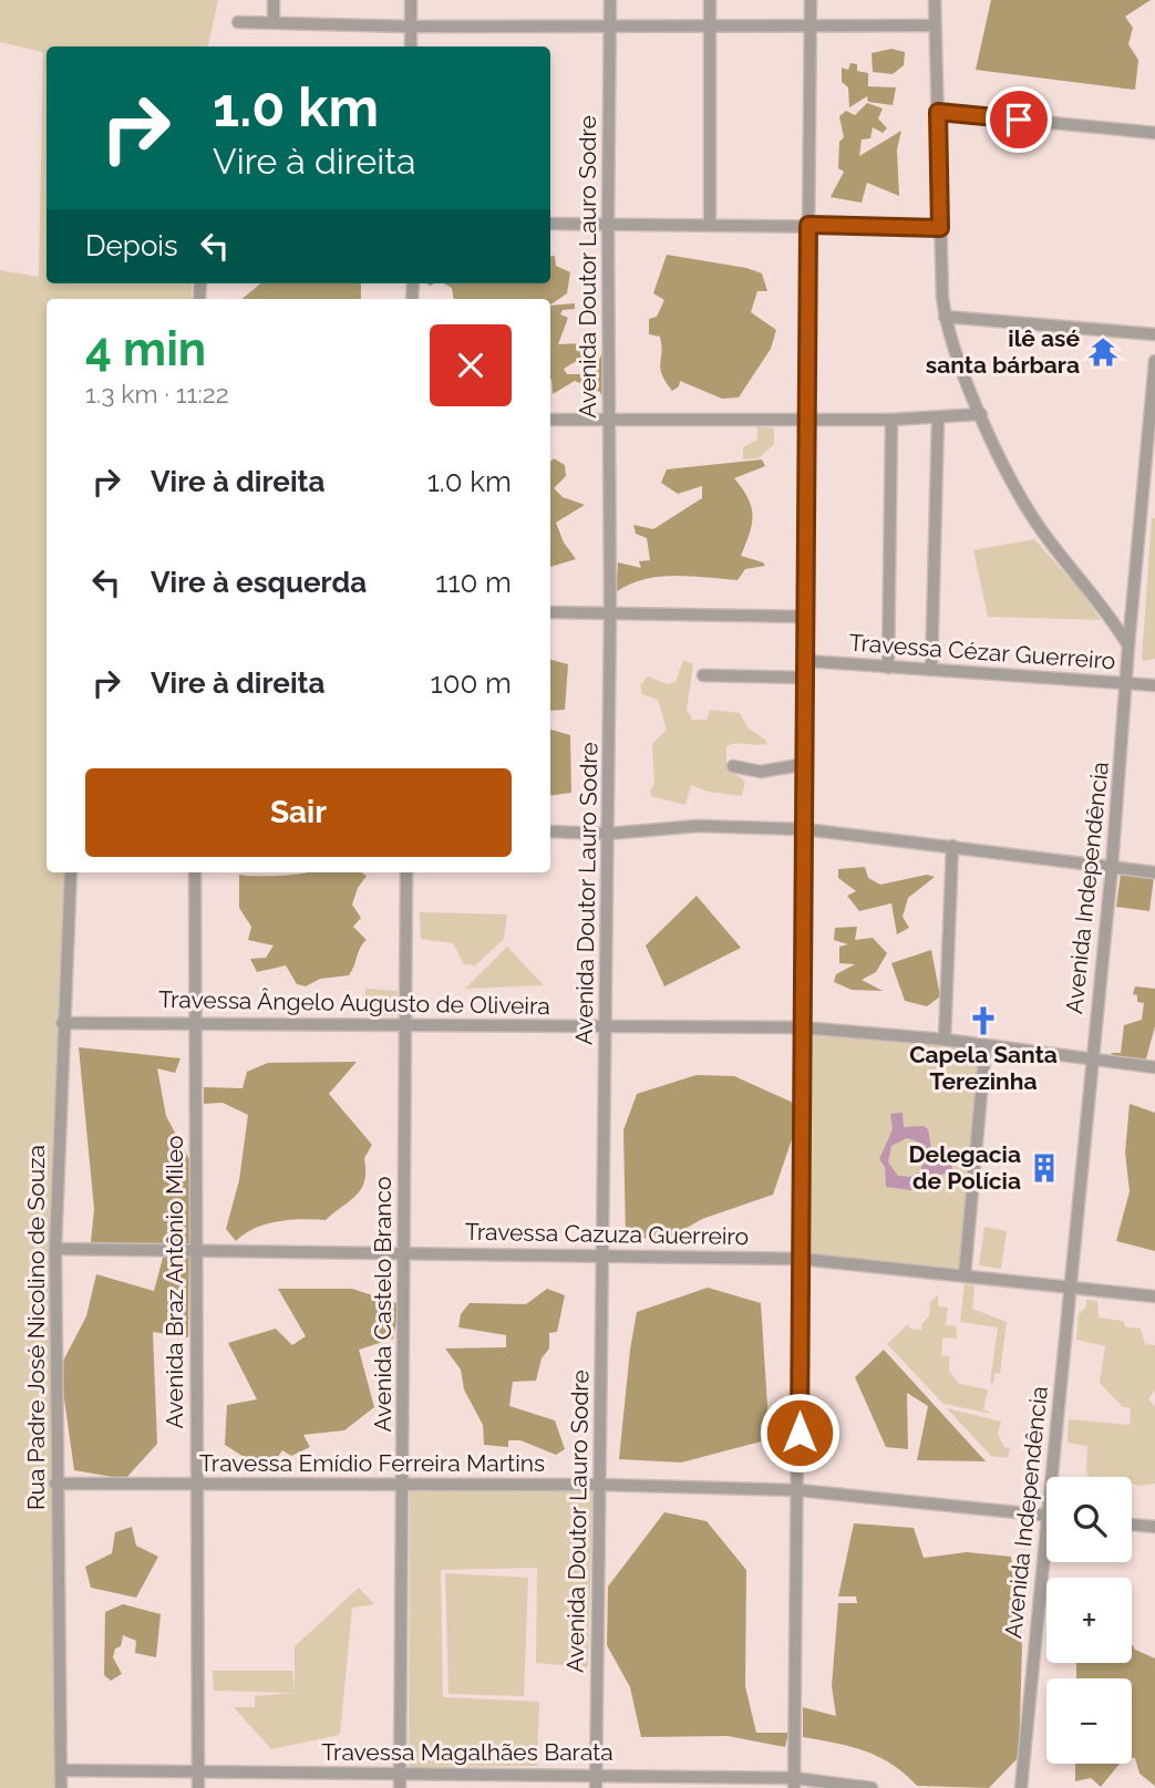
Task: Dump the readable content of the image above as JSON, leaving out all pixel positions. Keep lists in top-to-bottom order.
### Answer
{
  "streets": {
    "street": [
      "Avenida Doutor Lauro Sodre",
      "Travessa Cézar Guerreiro",
      "Avenida Independência",
      "Travessa Ângelo Augusto de Oliveira",
      "Travessa Cazuza Guerreiro",
      "Avenida Braz Antônio Mileo",
      "Avenida Castelo Branco",
      "Rua Padre José Nicolino de Souza",
      "Travessa Emídio Ferreira Martins",
      "Travessa Magalhães Barata"
    ]
  },
  "crossings": [
    ["Avenida Doutor Lauro Sodre", "Travessa Ângelo Augusto de Oliveira"],
    ["Avenida Doutor Lauro Sodre", "Travessa Cazuza Guerreiro"],
    ["Avenida Doutor Lauro Sodre", "Travessa Emídio Ferreira Martins"],
    ["Avenida Doutor Lauro Sodre", "Travessa Magalhães Barata"],
    ["Travessa Cézar Guerreiro", "Avenida Independência"],
    ["Avenida Independência", "Travessa Ângelo Augusto de Oliveira"],
    ["Avenida Independência", "Travessa Cazuza Guerreiro"],
    ["Avenida Independência", "Travessa Emídio Ferreira Martins"],
    ["Travessa Ângelo Augusto de Oliveira", "Avenida Braz Antônio Mileo"],
    ["Travessa Ângelo Augusto de Oliveira", "Avenida Castelo Branco"],
    ["Travessa Ângelo Augusto de Oliveira", "Rua Padre José Nicolino de Souza"],
    ["Travessa Cazuza Guerreiro", "Avenida Braz Antônio Mileo"],
    ["Travessa Cazuza Guerreiro", "Avenida Castelo Branco"],
    ["Travessa Cazuza Guerreiro", "Rua Padre José Nicolino de Souza"],
    ["Avenida Braz Antônio Mileo", "Travessa Emídio Ferreira Martins"],
    ["Avenida Braz Antônio Mileo", "Travessa Magalhães Barata"],
    ["Avenida Castelo Branco", "Travessa Emídio Ferreira Martins"],
    ["Avenida Castelo Branco", "Travessa Magalhães Barata"],
    ["Rua Padre José Nicolino de Souza", "Travessa Emídio Ferreira Martins"],
    ["Rua Padre José Nicolino de Souza", "Travessa Magalhães Barata"]
  ],
  "places": {
    "temple": ["ilê asé santa bárbara"],
    "church": ["Capela Santa Terezinha"],
    "building": ["Delegacia de Polícia"]
  },
  "page": {
    "turn": ["1.0 km", "Vire à direita"],
    "then": "Depois",
    "heading": ["4 min", "1.3 km · 11:22"],
    "list": [
      {
        "name": "Vire à direita",
        "value": "1.0 km"
      },
      {
        "name": "Vire à esquerda",
        "value": "110 m"
      },
      {
        "name": "Vire à direita",
        "value": "100 m"
      }
    ],
    "buttons": "Sair",
    "map_buttons": ["+", "−"]
  }
}
